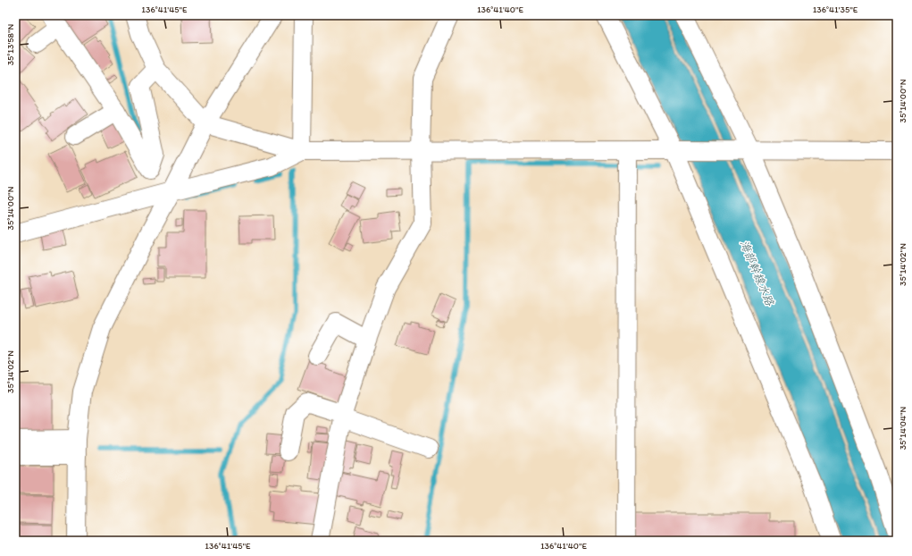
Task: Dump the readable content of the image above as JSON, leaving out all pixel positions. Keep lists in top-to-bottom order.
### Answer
{
  "water": ["海部幹線水路"],
  "coordinates": [
    "136°41'45\"E",
    "136°41'40\"E",
    "136°41'35\"E",
    "35°13'58\"N",
    "35°14'00\"N",
    "35°14'02\"N",
    "35°14'04\"N"
  ]
}
